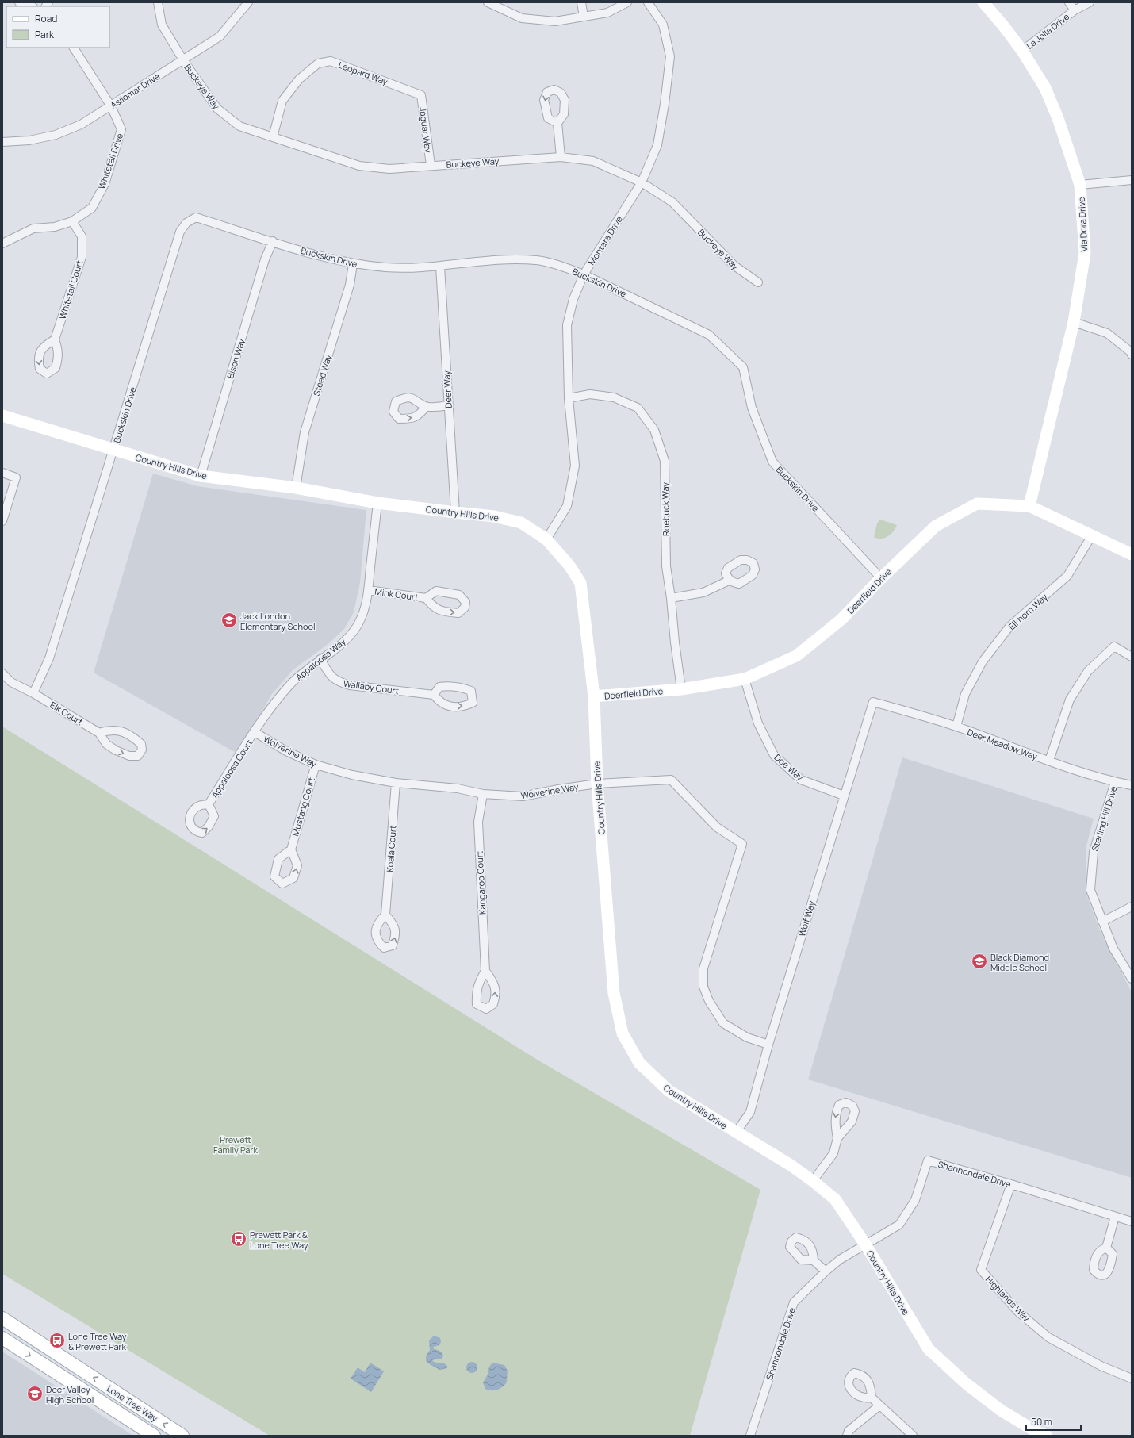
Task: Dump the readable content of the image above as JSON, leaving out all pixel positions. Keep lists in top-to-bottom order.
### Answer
{
  "streets": {
    "main road": ["Lone Tree Way"],
    "street": [
      "La Jolla Drive",
      "Leopard Way",
      "Buckeye Way",
      "Asilomar Drive",
      "Jaguar Way",
      "Whitetail Drive",
      "Via Dora Drive",
      "Montara Drive",
      "Buckskin Drive",
      "Whitetail Court",
      "Bison Way",
      "Steed Way",
      "Deer Way",
      "Country Hills Drive",
      "Roebuck Way",
      "Deerfield Drive",
      "Mink Court",
      "Elkhorn Way",
      "Appaloosa Way",
      "Wallaby Court",
      "Elk Court",
      "Deer Meadow Way",
      "Wolverine Way",
      "Doe Way",
      "Appaloosa Court",
      "Mustang Court",
      "Sterling Hill Drive",
      "Koala Court",
      "Kangaroo Court",
      "Wolf Way",
      "Shannondale Drive",
      "Highlands Way"
    ]
  },
  "crossings": [
    ["La Jolla Drive", "Via Dora Drive"],
    ["Leopard Way", "Buckeye Way"],
    ["Leopard Way", "Jaguar Way"],
    ["Buckeye Way", "Asilomar Drive"],
    ["Buckeye Way", "Jaguar Way"],
    ["Buckeye Way", "Montara Drive"],
    ["Asilomar Drive", "Whitetail Drive"],
    ["Whitetail Drive", "Whitetail Court"],
    ["Via Dora Drive", "Deerfield Drive"],
    ["Montara Drive", "Buckskin Drive"],
    ["Montara Drive", "Country Hills Drive"],
    ["Montara Drive", "Roebuck Way"],
    ["Buckskin Drive", "Bison Way"],
    ["Buckskin Drive", "Steed Way"],
    ["Buckskin Drive", "Deer Way"],
    ["Buckskin Drive", "Country Hills Drive"],
    ["Buckskin Drive", "Deerfield Drive"],
    ["Buckskin Drive", "Elk Court"],
    ["Bison Way", "Country Hills Drive"],
    ["Steed Way", "Country Hills Drive"],
    ["Deer Way", "Country Hills Drive"],
    ["Country Hills Drive", "Deerfield Drive"],
    ["Country Hills Drive", "Appaloosa Way"],
    ["Country Hills Drive", "Wolverine Way"],
    ["Country Hills Drive", "Wolf Way"],
    ["Country Hills Drive", "Shannondale Drive"],
    ["Roebuck Way", "Deerfield Drive"],
    ["Deerfield Drive", "Elkhorn Way"],
    ["Deerfield Drive", "Doe Way"],
    ["Mink Court", "Appaloosa Way"],
    ["Elkhorn Way", "Deer Meadow Way"],
    ["Appaloosa Way", "Wallaby Court"],
    ["Appaloosa Way", "Wolverine Way"],
    ["Appaloosa Way", "Appaloosa Court"],
    ["Deer Meadow Way", "Sterling Hill Drive"],
    ["Deer Meadow Way", "Wolf Way"],
    ["Wolverine Way", "Appaloosa Court"],
    ["Wolverine Way", "Mustang Court"],
    ["Wolverine Way", "Koala Court"],
    ["Wolverine Way", "Kangaroo Court"],
    ["Wolverine Way", "Wolf Way"],
    ["Doe Way", "Wolf Way"],
    ["Shannondale Drive", "Highlands Way"]
  ],
  "parks": ["Prewett Family Park"],
  "places": {
    "school or university": ["Jack London Elementary School", "Black Diamond Middle School", "Deer Valley High School"],
    "bus stop": ["Prewett Park & Lone Tree Way", "Lone Tree Way & Prewett Park"]
  },
  "legend": ["Road", "Park"],
  "scale_bar": "50 m"
}
